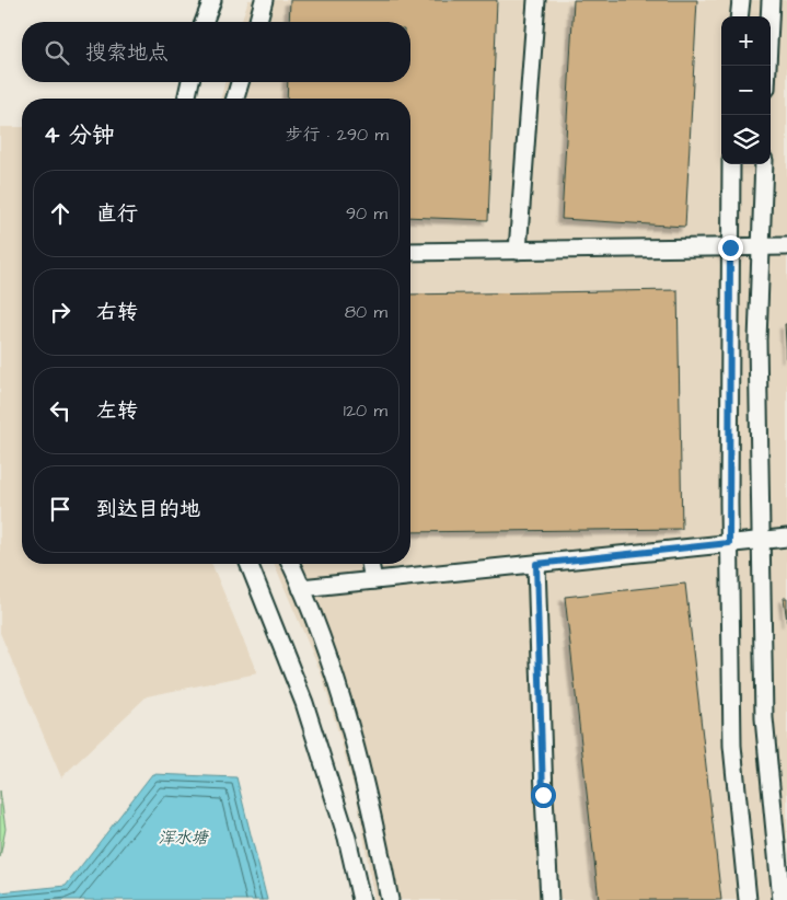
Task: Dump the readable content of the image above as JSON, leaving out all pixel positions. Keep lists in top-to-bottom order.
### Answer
{
  "water": ["浑水塘"],
  "page": {
    "map_buttons": ["+", "−"],
    "search": "搜索地点",
    "heading": ["4 分钟", "步行 · 290 m"],
    "list": [
      ["直行", "90 m"],
      ["右转", "80 m"],
      ["左转", "120 m"],
      "到达目的地"
    ]
  }
}
